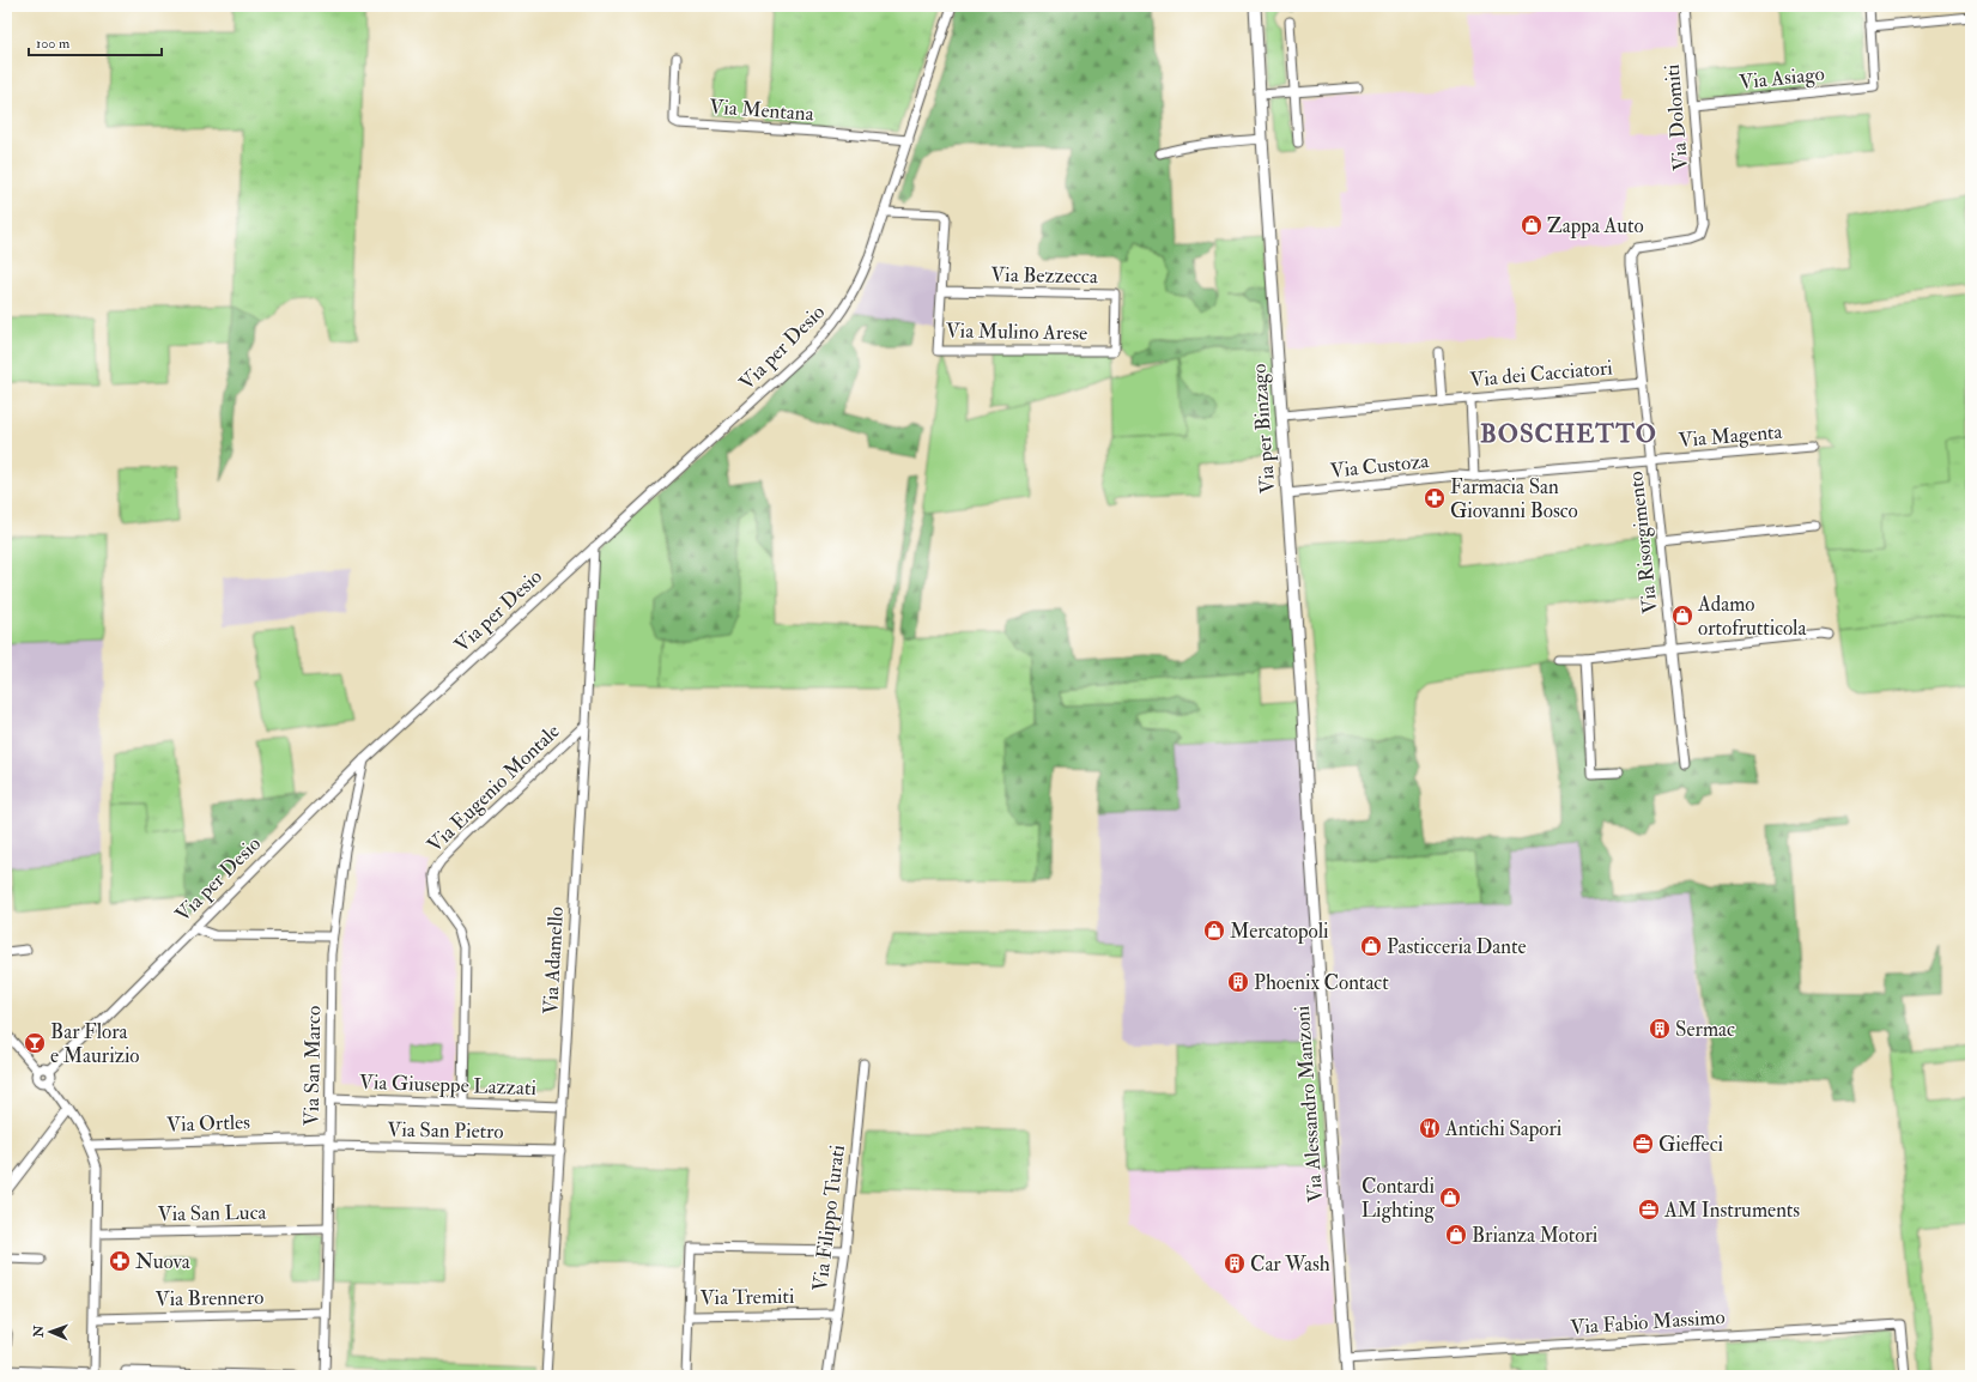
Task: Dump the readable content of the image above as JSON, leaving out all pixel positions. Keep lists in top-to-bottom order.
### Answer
{
  "streets": {
    "main road": ["Via per Binzago", "Via Alessandro Manzoni"],
    "street": [
      "Via Asiago",
      "Via Mentana",
      "Via Dolomiti",
      "Via Bezzecca",
      "Via Mulino Arese",
      "Via per Desio",
      "Via dei Cacciatori",
      "Via Magenta",
      "Via Custoza",
      "Via Risorgimento",
      "Via Eugenio Montale",
      "Via Adamello",
      "Via San Marco",
      "Via Giuseppe Lazzati",
      "Via Ortles",
      "Via San Pietro",
      "Via San Luca",
      "Via Filippo Turati",
      "Via Tremiti",
      "Via Brennero",
      "Via Fabio Massimo"
    ]
  },
  "crossings": [
    ["Via Asiago", "Via Dolomiti"],
    ["Via Mentana", "Via per Desio"],
    ["Via Dolomiti", "Via Risorgimento"],
    ["Via Bezzecca", "Via Mulino Arese"],
    ["Via Mulino Arese", "Via per Desio"],
    ["Via per Desio", "Via Adamello"],
    ["Via per Desio", "Via San Marco"],
    ["Via dei Cacciatori", "Via per Binzago"],
    ["Via dei Cacciatori", "Via Risorgimento"],
    ["Via per Binzago", "Via Custoza"],
    ["Via per Binzago", "Via Alessandro Manzoni"],
    ["Via Magenta", "Via Custoza"],
    ["Via Magenta", "Via Risorgimento"],
    ["Via Eugenio Montale", "Via Adamello"],
    ["Via Eugenio Montale", "Via Giuseppe Lazzati"],
    ["Via Adamello", "Via Giuseppe Lazzati"],
    ["Via Adamello", "Via San Pietro"],
    ["Via San Marco", "Via Giuseppe Lazzati"],
    ["Via San Marco", "Via Ortles"],
    ["Via San Marco", "Via San Pietro"],
    ["Via San Marco", "Via San Luca"],
    ["Via San Marco", "Via Brennero"],
    ["Via Alessandro Manzoni", "Via Fabio Massimo"],
    ["Via Ortles", "Via San Pietro"],
    ["Via Filippo Turati", "Via Tremiti"]
  ],
  "districts": ["BOSCHETTO"],
  "places": {
    "shop": [
      "Zappa Auto",
      "Adamo ortofrutticola",
      "Mercatopoli",
      "Pasticceria Dante",
      "Contardi Lighting",
      "Brianza Motori"
    ],
    "pharmacy": ["Farmacia San Giovanni Bosco", "Nuova"],
    "building": ["Phoenix Contact", "Sermac", "Car Wash"],
    "bar": ["Bar Flora e Maurizio"],
    "restaurant": ["Antichi Sapori"],
    "office": ["Gieffeci", "AM Instruments"]
  },
  "scale_bar": "100 m",
  "north": "left"
}
